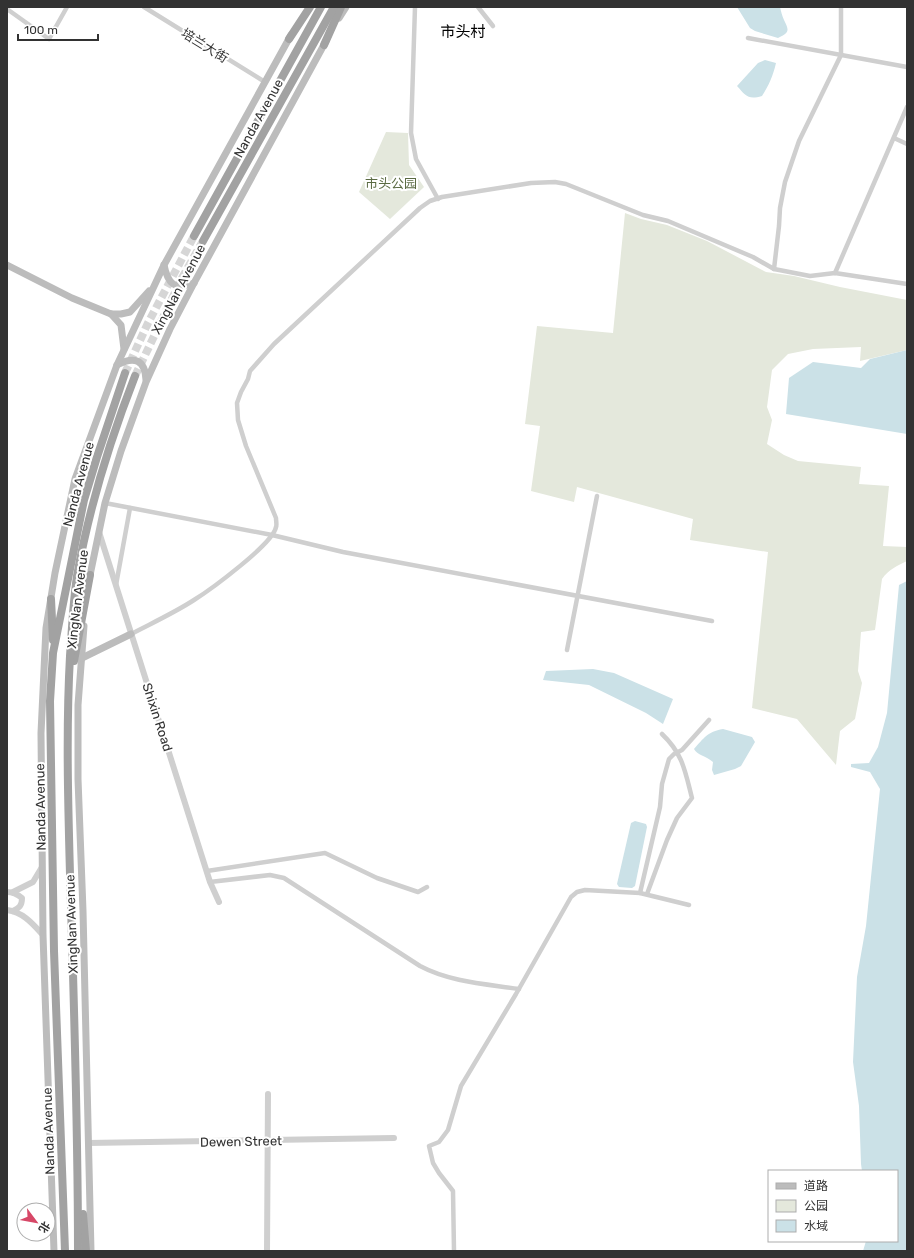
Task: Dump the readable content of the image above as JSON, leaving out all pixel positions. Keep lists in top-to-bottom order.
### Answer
{
  "streets": {
    "highway": ["Nanda Avenue"],
    "main road": ["XingNan Avenue"],
    "street": ["培兰大街", "Shixin Road", "Dewen Street"]
  },
  "crossings": [
    ["培兰大街", "XingNan Avenue"],
    ["XingNan Avenue", "Shixin Road"],
    ["XingNan Avenue", "Dewen Street"]
  ],
  "districts": ["市头村"],
  "parks": ["市头公园"],
  "legend": ["道路", "公园", "水域"],
  "scale_bar": "100 m",
  "north": "bottom right"
}
